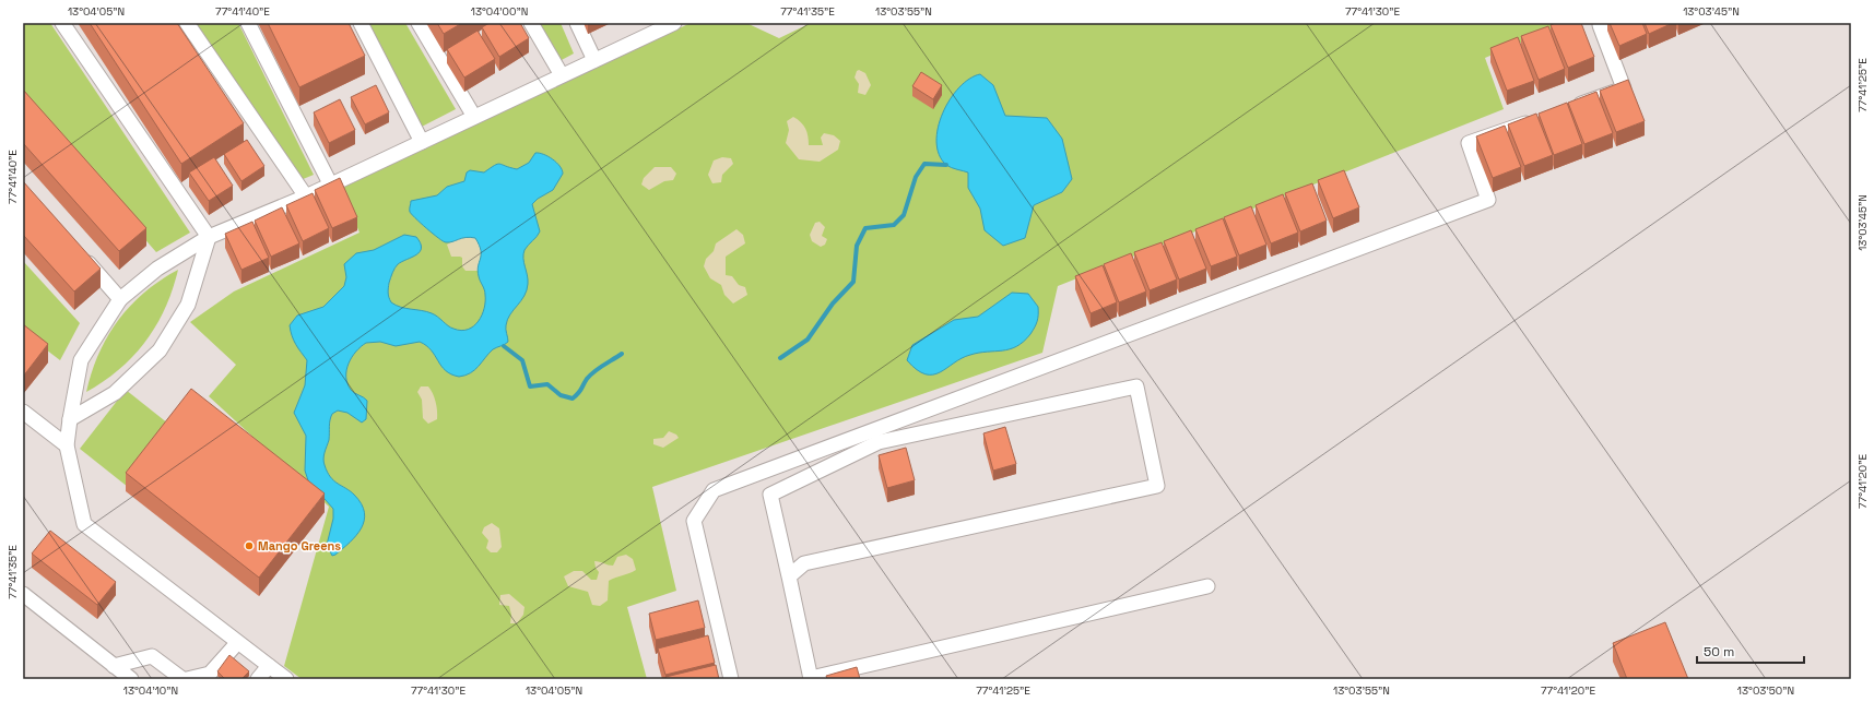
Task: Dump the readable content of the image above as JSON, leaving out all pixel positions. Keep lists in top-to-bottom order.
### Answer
{
  "places": ["Mango Greens"],
  "scale_bar": "50 m",
  "coordinates": [
    "13°04'05\"N",
    "77°41'40\"E",
    "13°04'00\"N",
    "77°41'35\"E",
    "13°03'55\"N",
    "77°41'30\"E",
    "13°03'45\"N",
    "77°41'25\"E",
    "77°41'20\"E",
    "13°04'10\"N",
    "13°03'50\"N"
  ]
}
